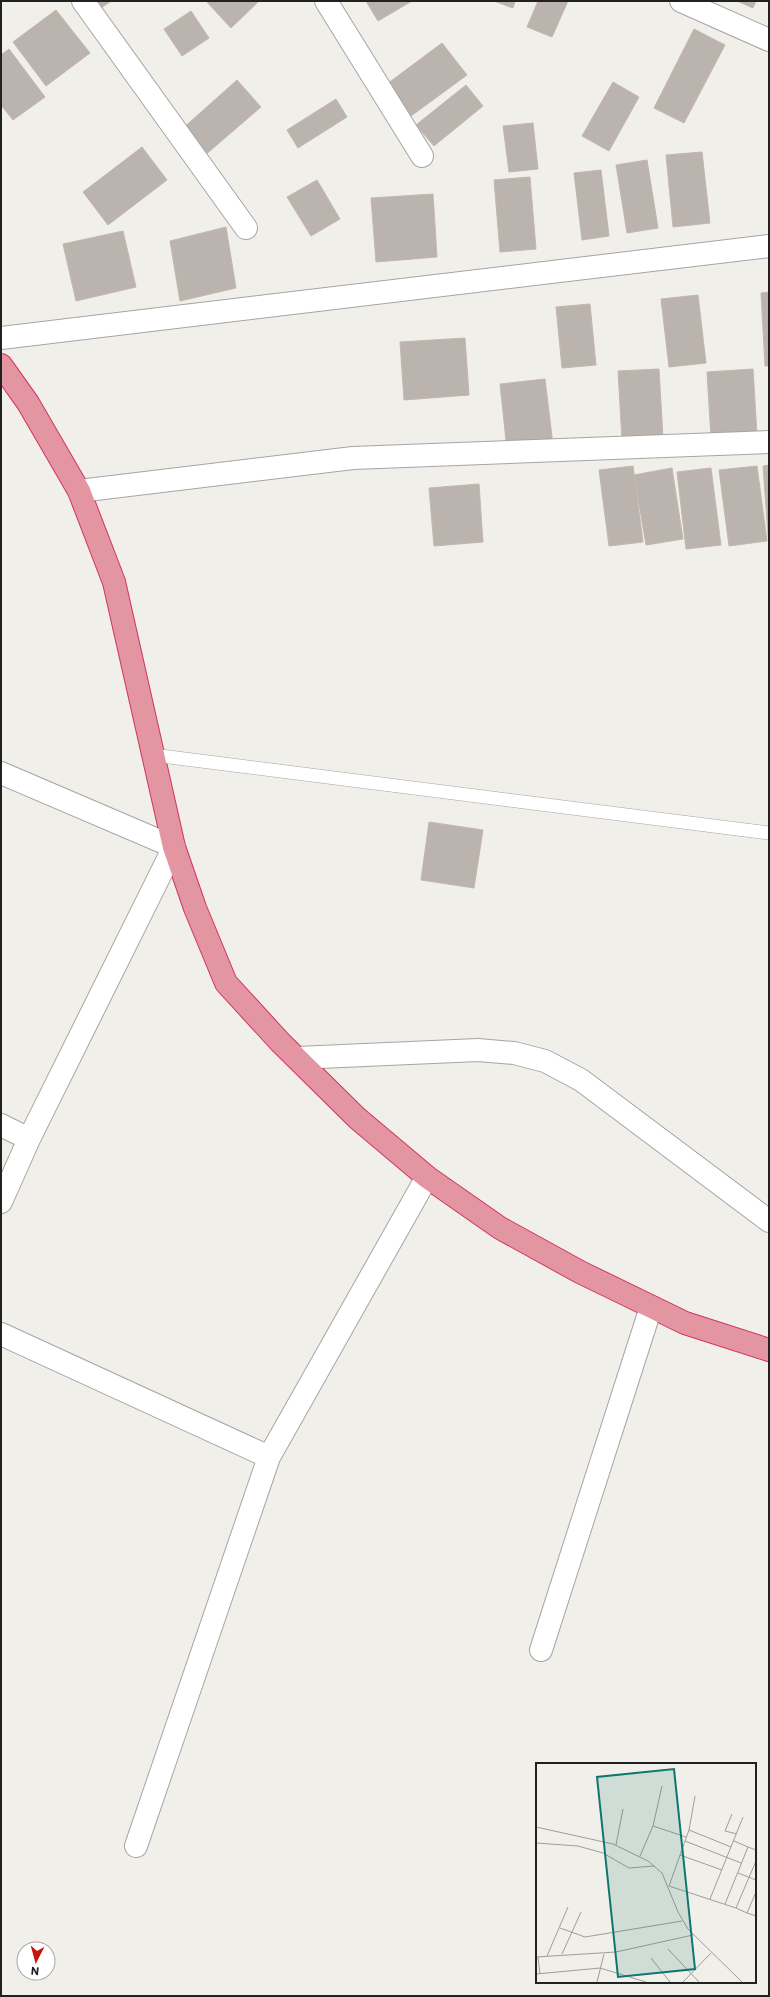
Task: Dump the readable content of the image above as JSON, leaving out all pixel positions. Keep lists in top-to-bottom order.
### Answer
{
  "north": "bottom"
}
